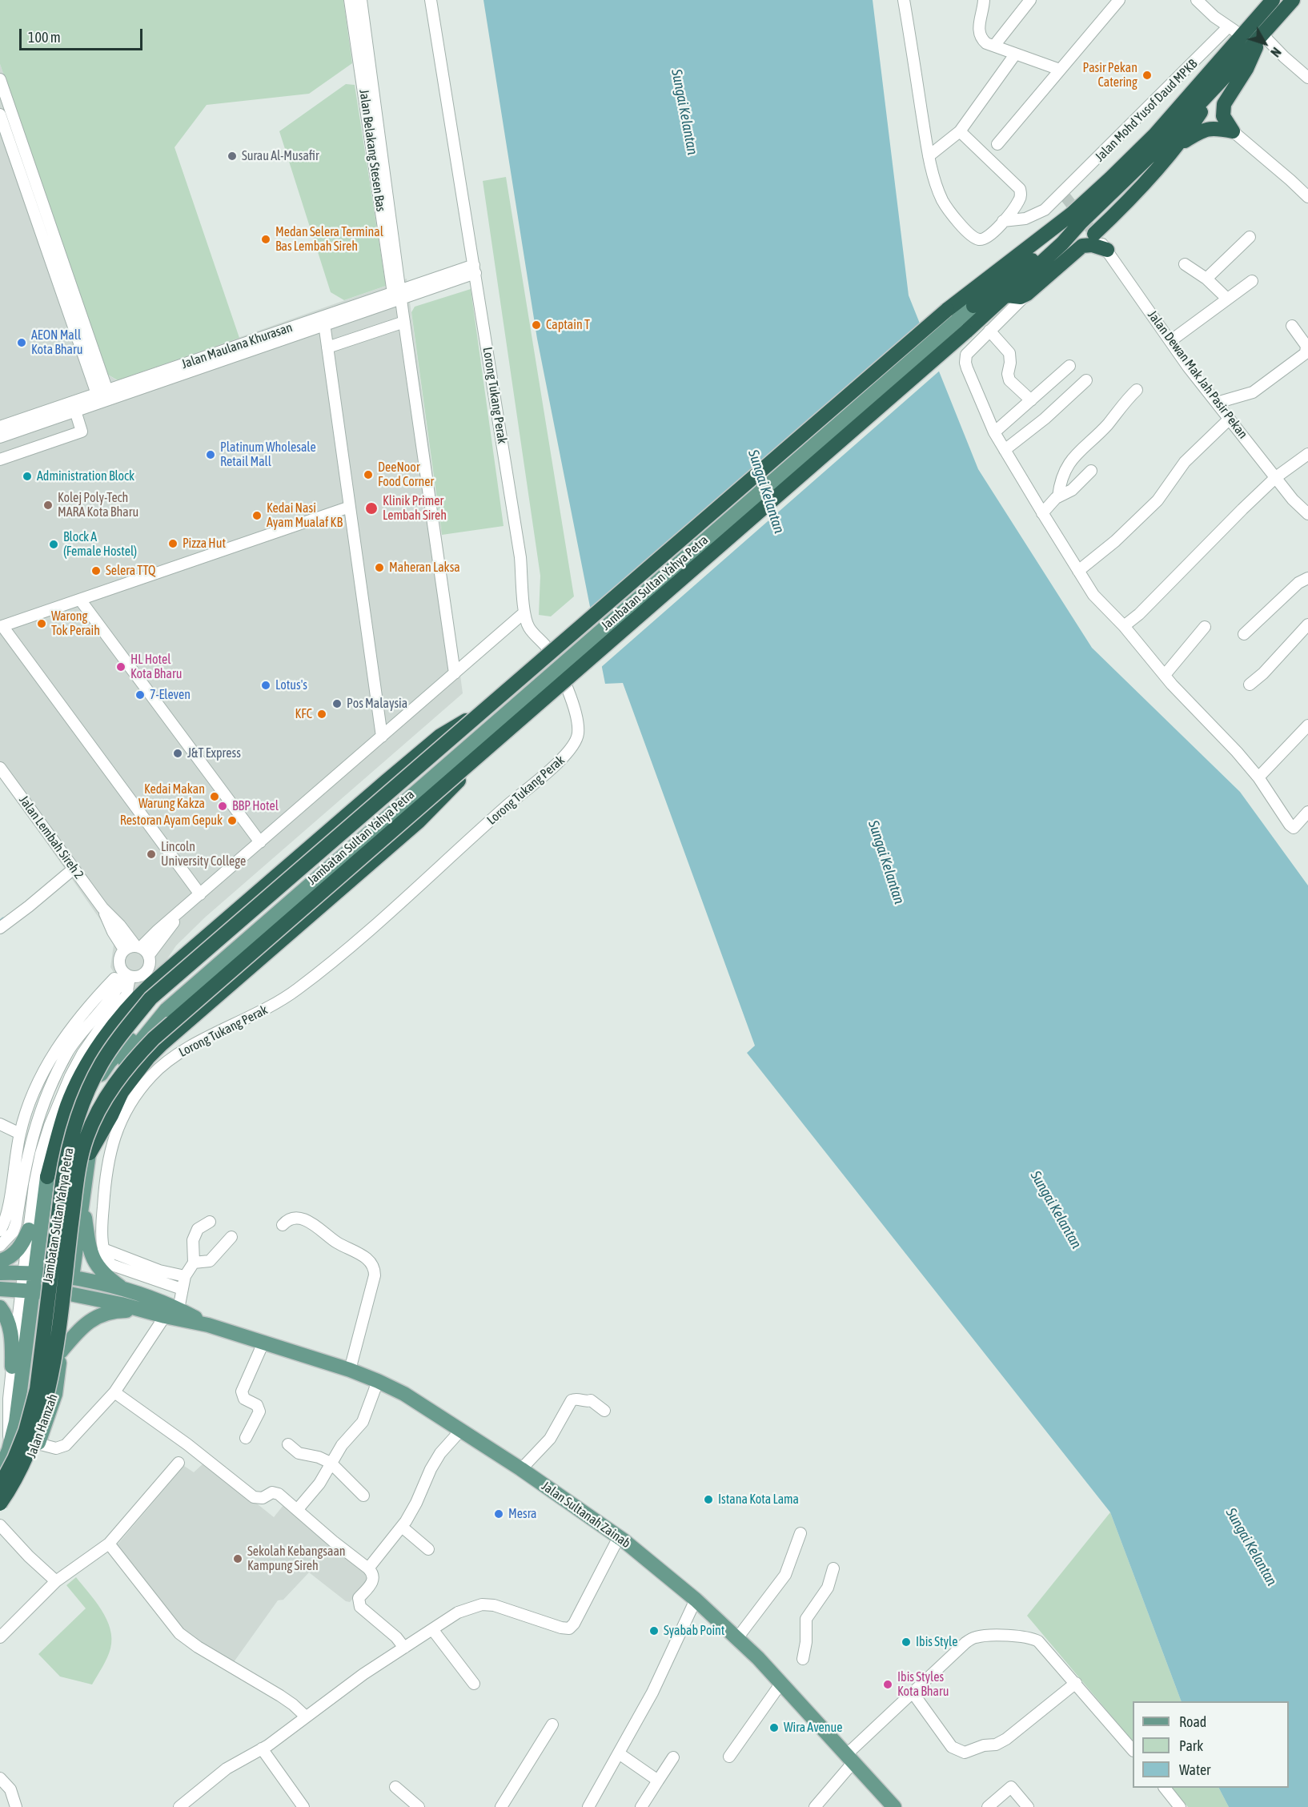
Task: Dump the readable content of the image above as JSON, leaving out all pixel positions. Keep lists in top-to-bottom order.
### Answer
{
  "streets": {
    "highway": ["Jambatan Sultan Yahya Petra"],
    "main road": ["Jalan Hamzah", "Jalan Sultanah Zainab"],
    "street": [
      "Jalan Mohd Yusof Daud MPKB",
      "Jalan Belakang Stesen Bas",
      "Jalan Maulana Khurasan",
      "Jalan Dewan Mak Jah Pasir Pekan",
      "Lorong Tukang Perak",
      "Jalan Lembah Sireh 2"
    ]
  },
  "crossings": [
    ["Jalan Belakang Stesen Bas", "Jalan Maulana Khurasan"],
    ["Jalan Maulana Khurasan", "Lorong Tukang Perak"],
    ["Jambatan Sultan Yahya Petra", "Jalan Hamzah"]
  ],
  "water": ["Sungai Kelantan"],
  "places": [
    "Pasir Pekan Catering",
    "Surau Al-Musafir",
    "Medan Selera Terminal Bas Lembah Sireh",
    "Captain T",
    "AEON Mall Kota Bharu",
    "Platinum Wholesale Retail Mall",
    "DeeNoor Food Corner",
    "Administration Block",
    "Kolej Poly-Tech MARA Kota Bharu",
    "Klinik Primer Lembah Sireh",
    "Kedai Nasi Ayam Mualaf KB",
    "Pizza Hut",
    "Block A (Female Hostel)",
    "Maheran Laksa",
    "Selera TTQ",
    "Warong Tok Peraih",
    "HL Hotel Kota Bharu",
    "Lotus's",
    "7-Eleven",
    "Pos Malaysia",
    "KFC",
    "J&T Express",
    "Kedai Makan Warung Kakza",
    "BBP Hotel",
    "Restoran Ayam Gepuk",
    "Lincoln University College",
    "Istana Kota Lama",
    "Mesra",
    "Sekolah Kebangsaan Kampung Sireh",
    "Syabab Point",
    "Ibis Style",
    "Ibis Styles Kota Bharu",
    "Wira Avenue"
  ],
  "legend": ["Road", "Park", "Water"],
  "scale_bar": "100 m",
  "north": "bottom right"
}
